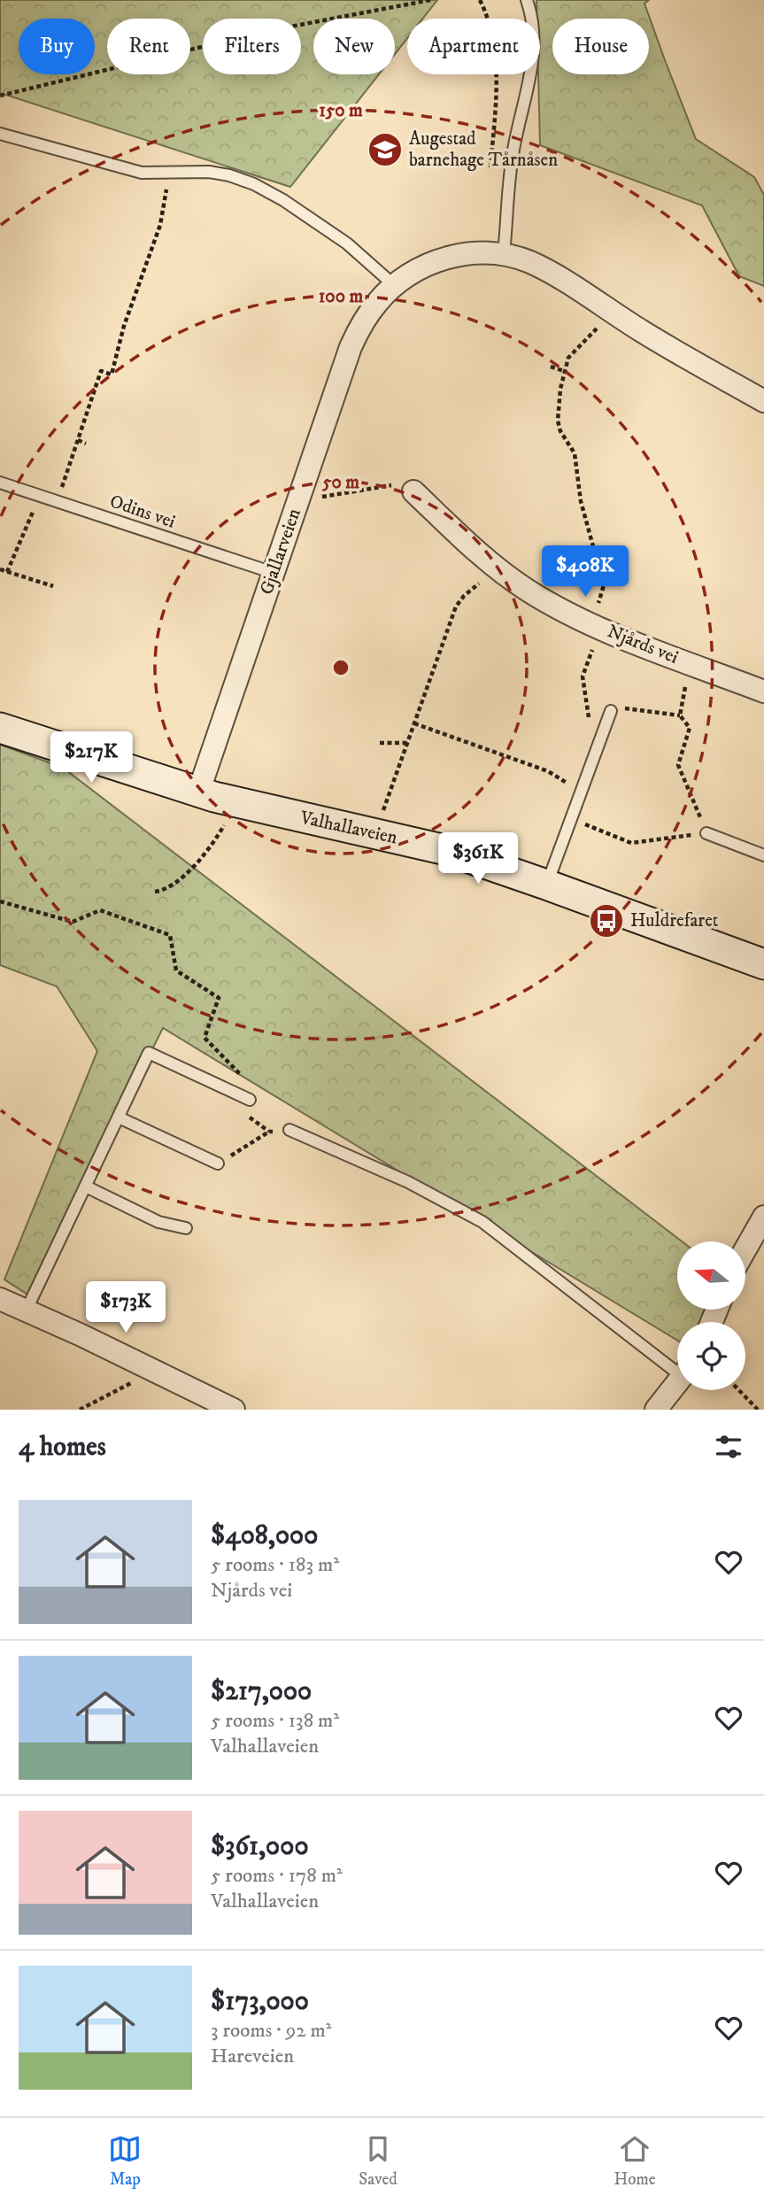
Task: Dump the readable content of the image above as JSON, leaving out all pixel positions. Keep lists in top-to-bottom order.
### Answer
{
  "streets": {
    "street": ["Gjallarveien", "Njårds vei", "Valhallaveien"],
    "lane": ["Odins vei"]
  },
  "crossings": [
    ["Odins vei", "Gjallarveien"],
    ["Gjallarveien", "Valhallaveien"]
  ],
  "places": {
    "school or university": ["Augestad barnehage Tårnåsen"],
    "bus stop": ["Huldrefaret"]
  },
  "north": "left",
  "page": {
    "chip": [
      "Buy",
      "Rent",
      "Filters",
      "New",
      "Apartment",
      "House"
    ],
    "price": [
      "$408K",
      "$217K",
      "$361K",
      "$173K"
    ],
    "heading": "4 homes",
    "list": [
      {
        "name": "$408,000",
        "note": "5 rooms · 183 m² · Njårds vei"
      },
      {
        "name": "$217,000",
        "note": "5 rooms · 138 m² · Valhallaveien"
      },
      {
        "name": "$361,000",
        "note": "5 rooms · 178 m² · Valhallaveien"
      },
      {
        "name": "$173,000",
        "note": "3 rooms · 92 m² · Hareveien"
      }
    ],
    "tabs": ["Map", "Saved", "Home"]
  },
  "rings": ["150 m", "100 m", "50 m"]
}
